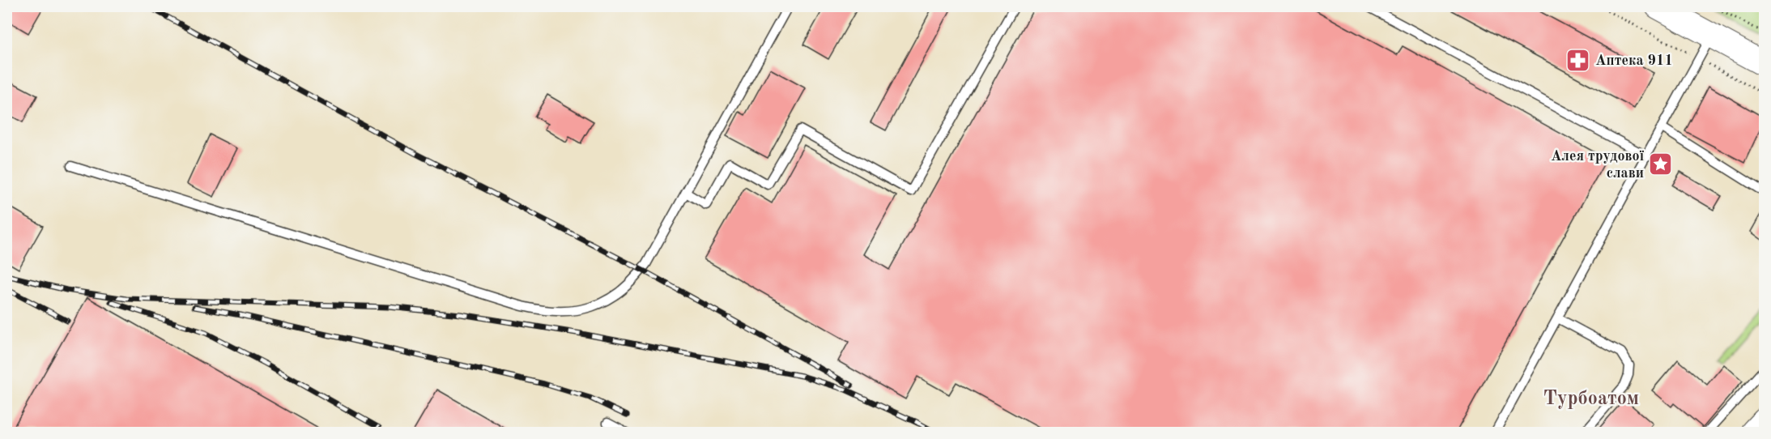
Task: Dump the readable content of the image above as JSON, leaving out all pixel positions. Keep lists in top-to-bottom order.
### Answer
{
  "districts": ["Турбоатом"],
  "places": {
    "pharmacy": ["Аптека 911"],
    "place": ["Алея трудової слави"]
  }
}
